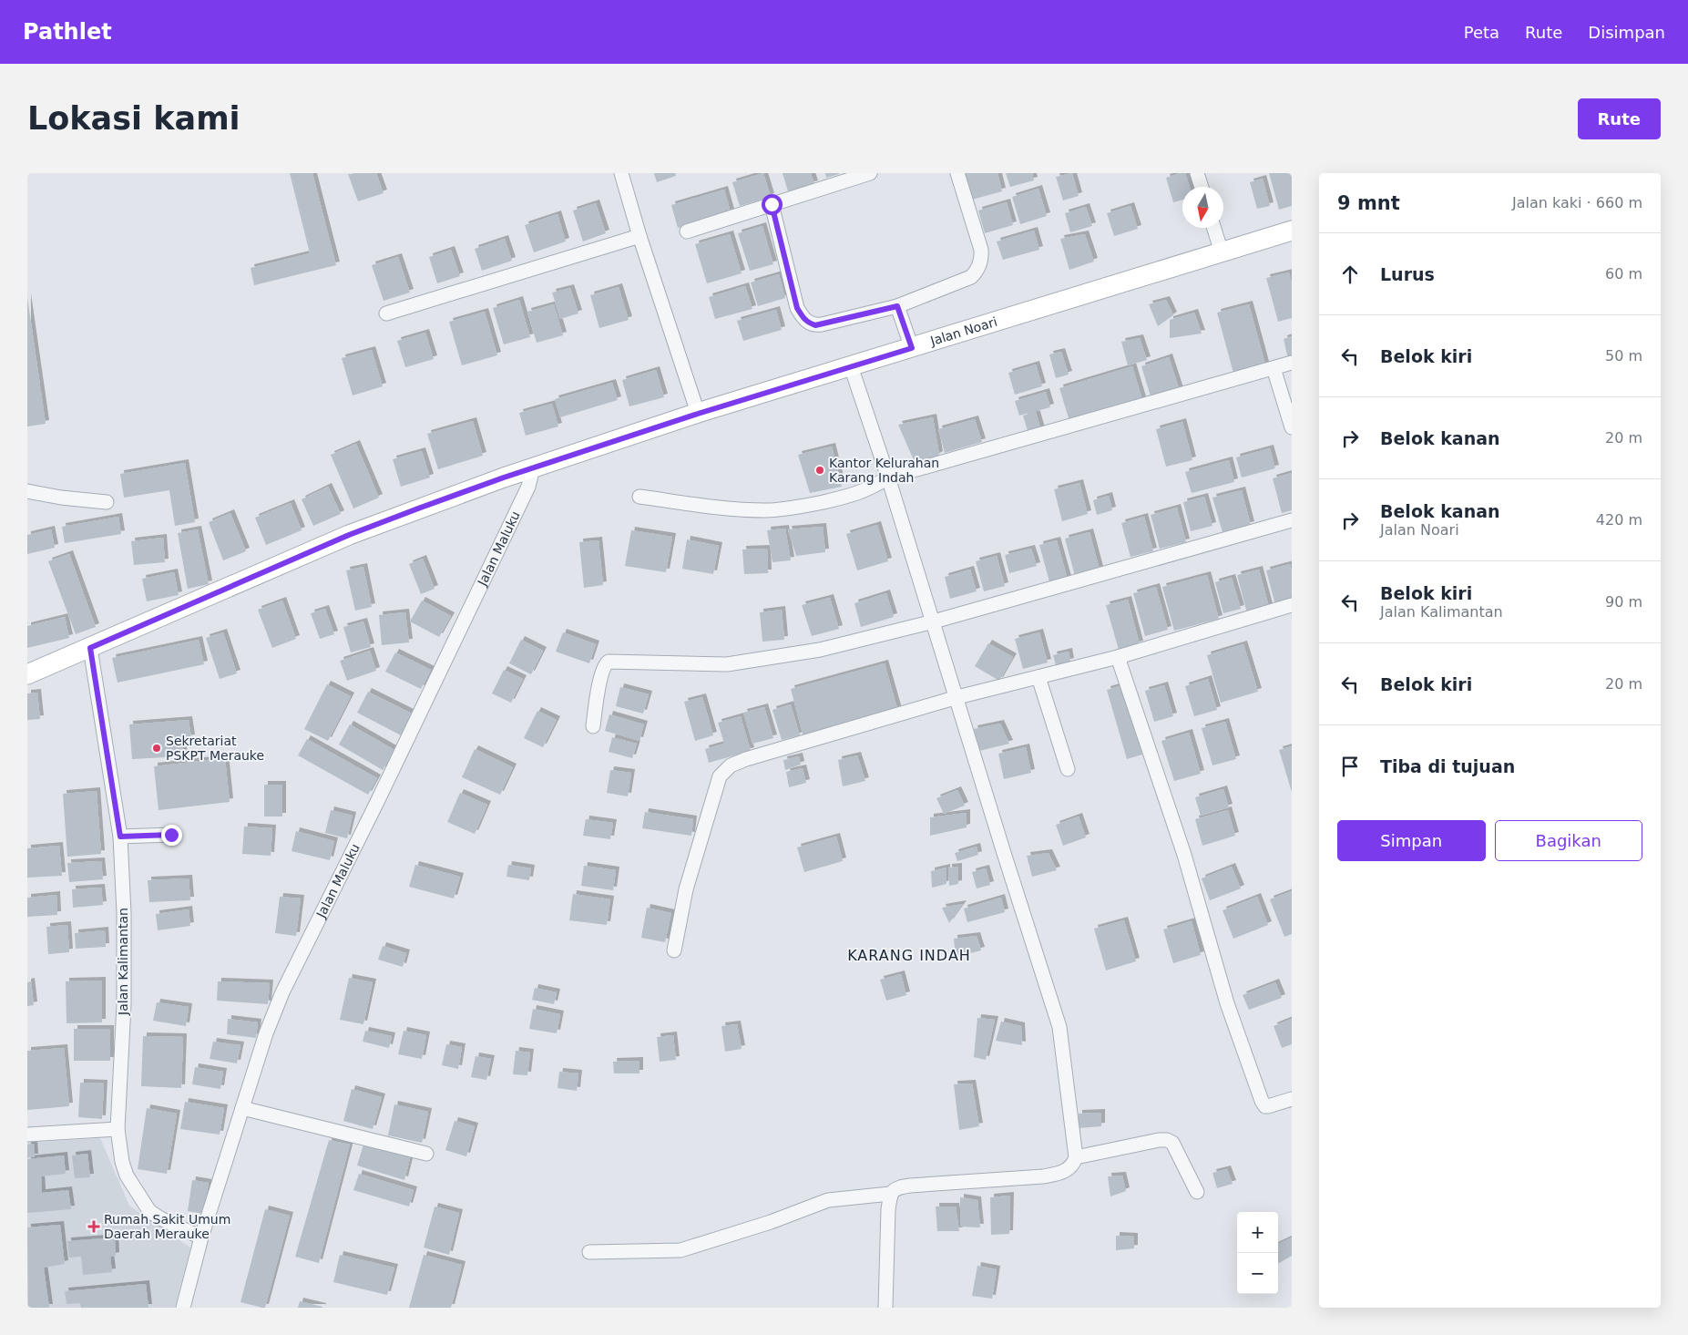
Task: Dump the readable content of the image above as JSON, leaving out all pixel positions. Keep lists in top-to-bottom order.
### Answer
{
  "streets": {
    "street": ["Jalan Noari", "Jalan Maluku", "Jalan Kalimantan"]
  },
  "crossings": [
    ["Jalan Noari", "Jalan Maluku"],
    ["Jalan Noari", "Jalan Kalimantan"],
    ["Jalan Maluku", "Jalan Kalimantan"]
  ],
  "districts": ["KARANG INDAH"],
  "places": {
    "other": ["Kantor Kelurahan Karang Indah", "Sekretariat PSKPT Merauke"],
    "health": ["Rumah Sakit Umum Daerah Merauke"]
  },
  "north": "bottom",
  "page": {
    "header": "Pathlet",
    "nav": ["Peta", "Rute", "Disimpan"],
    "buttons": [
      "Rute",
      ["Simpan", "Bagikan"]
    ],
    "title": "Lokasi kami",
    "heading": ["9 mnt", "Jalan kaki · 660 m"],
    "list": [
      ["Lurus", "60 m"],
      ["Belok kiri", "50 m"],
      ["Belok kanan", "20 m"],
      ["Belok kanan", "Jalan Noari", "420 m"],
      ["Belok kiri", "Jalan Kalimantan", "90 m"],
      ["Belok kiri", "20 m"],
      "Tiba di tujuan"
    ],
    "map_buttons": ["+", "−"]
  }
}
